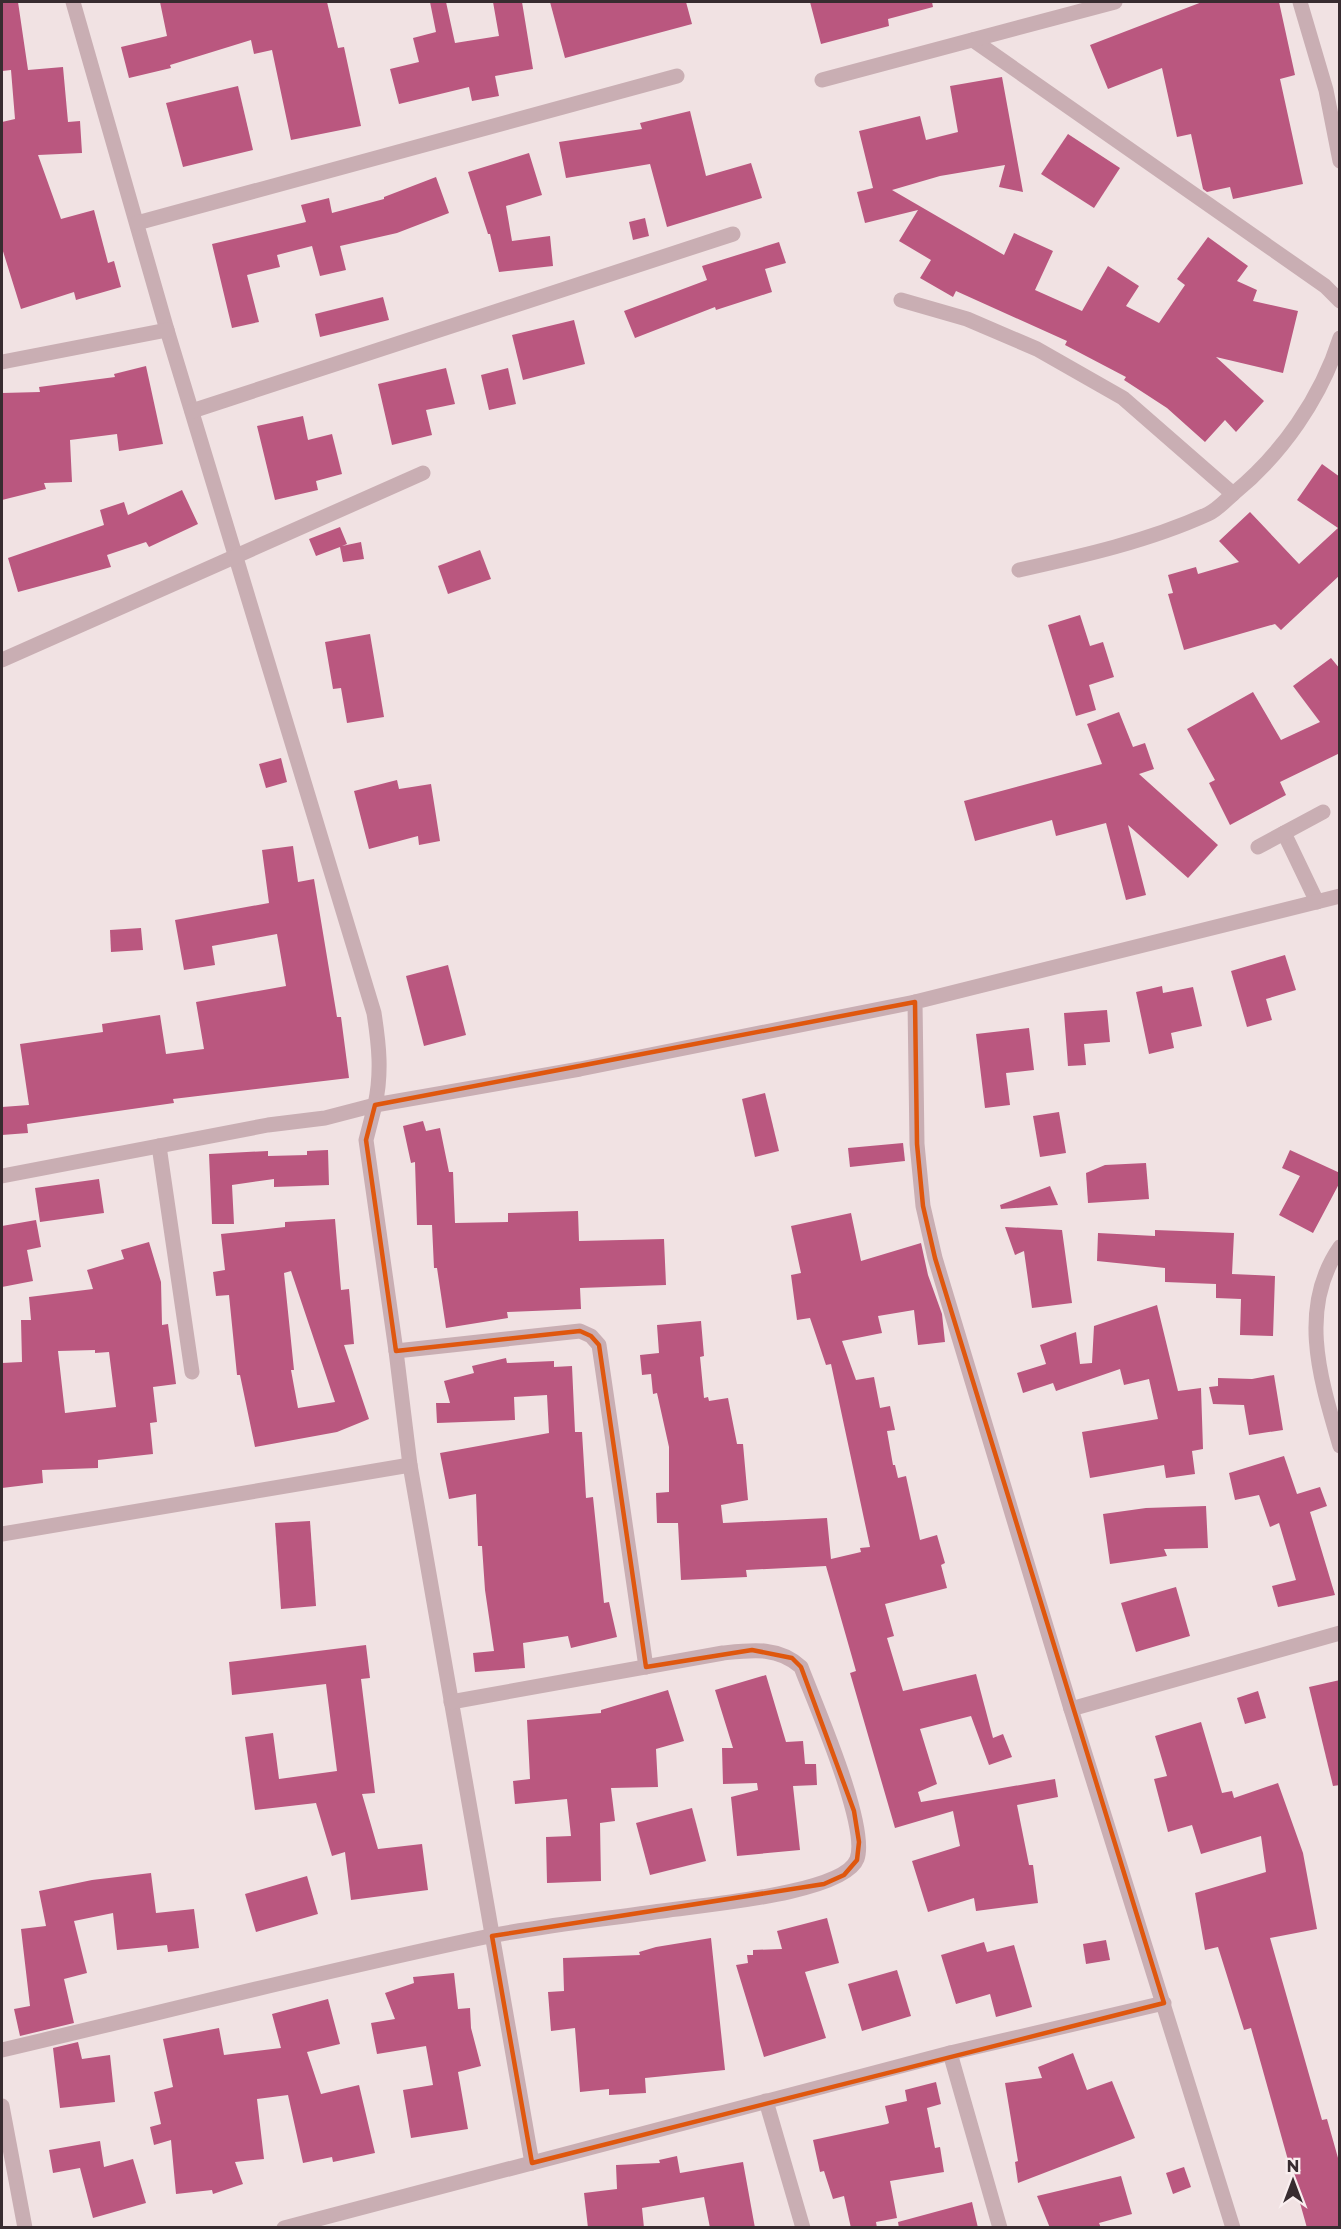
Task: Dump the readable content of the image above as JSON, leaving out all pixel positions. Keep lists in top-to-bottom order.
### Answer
{
  "north": "top"
}
